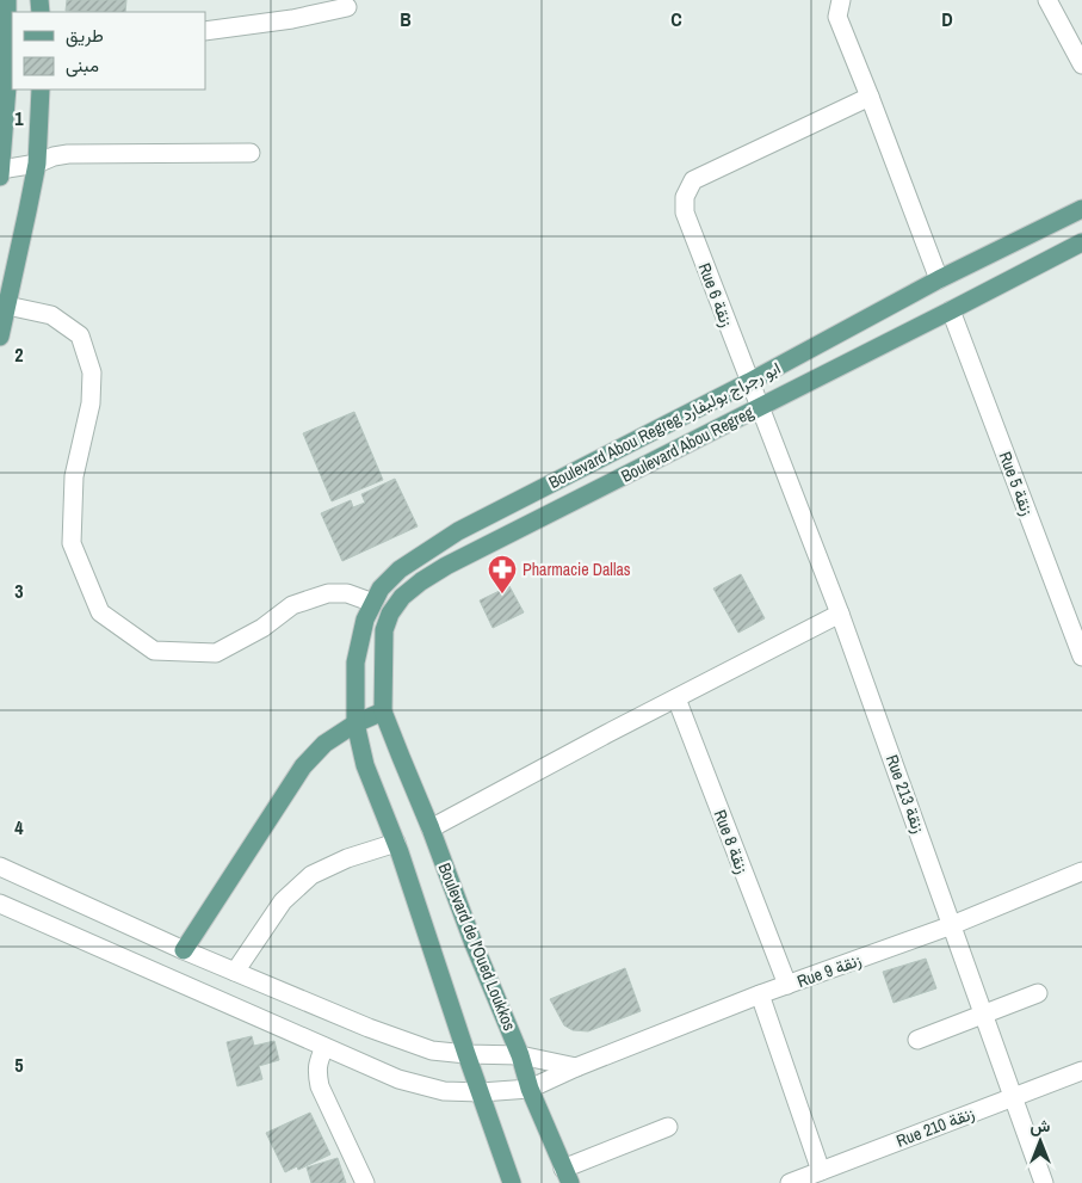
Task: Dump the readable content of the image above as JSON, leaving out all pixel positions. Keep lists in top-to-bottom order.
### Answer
{
  "streets": {
    "main road": ["Boulevard Abou Regreg ابو رجراج بوليفارد", "Boulevard Abou Regreg", "Boulevard de l'Oued Loukkos"],
    "street": [
      "Rue 6 زنقة",
      "Rue 5 زنقة",
      "Rue 213 زنقة",
      "Rue 8 زنقة",
      "Rue 9 زنقة",
      "Rue 210 زنقة"
    ]
  },
  "crossings": [
    ["Rue 6 زنقة", "Boulevard Abou Regreg ابو رجراج بوليفارد"],
    ["Rue 6 زنقة", "Boulevard Abou Regreg"],
    ["Rue 6 زنقة", "Rue 213 زنقة"],
    ["Boulevard Abou Regreg", "Rue 5 زنقة"],
    ["Boulevard Abou Regreg", "Rue 213 زنقة"],
    ["Boulevard Abou Regreg", "Boulevard de l'Oued Loukkos"],
    ["Rue 213 زنقة", "Rue 9 زنقة"],
    ["Rue 213 زنقة", "Rue 210 زنقة"],
    ["Rue 8 زنقة", "Rue 9 زنقة"],
    ["Boulevard de l'Oued Loukkos", "Rue 9 زنقة"]
  ],
  "places": {
    "pharmacy": ["Pharmacie Dallas"]
  },
  "legend": ["طريق", "مبنى"],
  "north": "top",
  "grid": {
    "columns": ["B", "C", "D"],
    "rows": [
      "1",
      "2",
      "3",
      "4",
      "5"
    ]
  }
}
